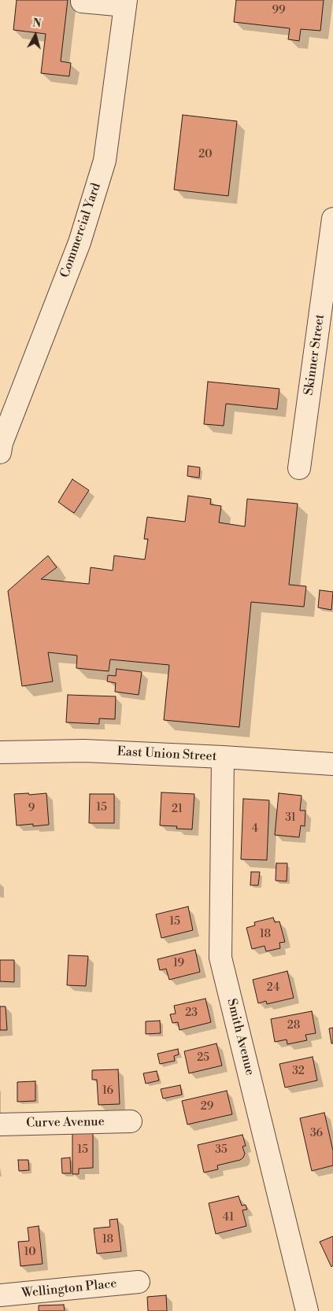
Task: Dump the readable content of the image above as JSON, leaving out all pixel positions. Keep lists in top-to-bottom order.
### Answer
{
  "streets": {
    "street": [
      "Commercial Yard",
      "Skinner Street",
      "East Union Street",
      "Smith Avenue",
      "Curve Avenue",
      "Wellington Place"
    ]
  },
  "crossings": [
    ["East Union Street", "Smith Avenue"]
  ],
  "house_numbers": [
    "99",
    "20",
    "15",
    "9",
    "21",
    "31",
    "4",
    "15",
    "18",
    "19",
    "24",
    "23",
    "28",
    "25",
    "32",
    "16",
    "29",
    "36",
    "15",
    "35",
    "41",
    "18",
    "10"
  ],
  "north": "top"
}
